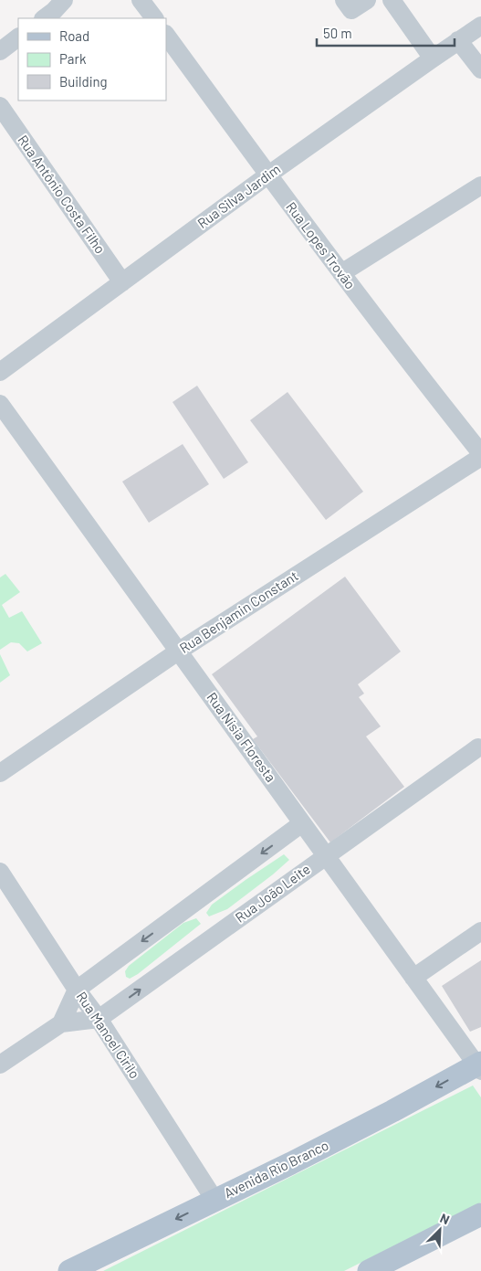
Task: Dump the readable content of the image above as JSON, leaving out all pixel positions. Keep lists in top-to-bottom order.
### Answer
{
  "streets": {
    "main road": ["Avenida Rio Branco"],
    "street": [
      "Rua Antônio Costa Filho",
      "Rua Silva Jardim",
      "Rua Lopes Trovão",
      "Rua Benjamin Constant",
      "Rua Nísia Floresta",
      "Rua João Leite",
      "Rua Manoel Cirilo"
    ]
  },
  "crossings": [
    ["Rua Antônio Costa Filho", "Rua Silva Jardim"],
    ["Rua Silva Jardim", "Rua Lopes Trovão"],
    ["Rua Benjamin Constant", "Rua Nísia Floresta"],
    ["Rua Nísia Floresta", "Rua João Leite"],
    ["Rua Nísia Floresta", "Avenida Rio Branco"],
    ["Rua João Leite", "Rua Manoel Cirilo"],
    ["Rua Manoel Cirilo", "Avenida Rio Branco"]
  ],
  "one_way": ["Avenida Rio Branco"],
  "legend": ["Road", "Park", "Building"],
  "scale_bar": "50 m",
  "north": "top right"
}
